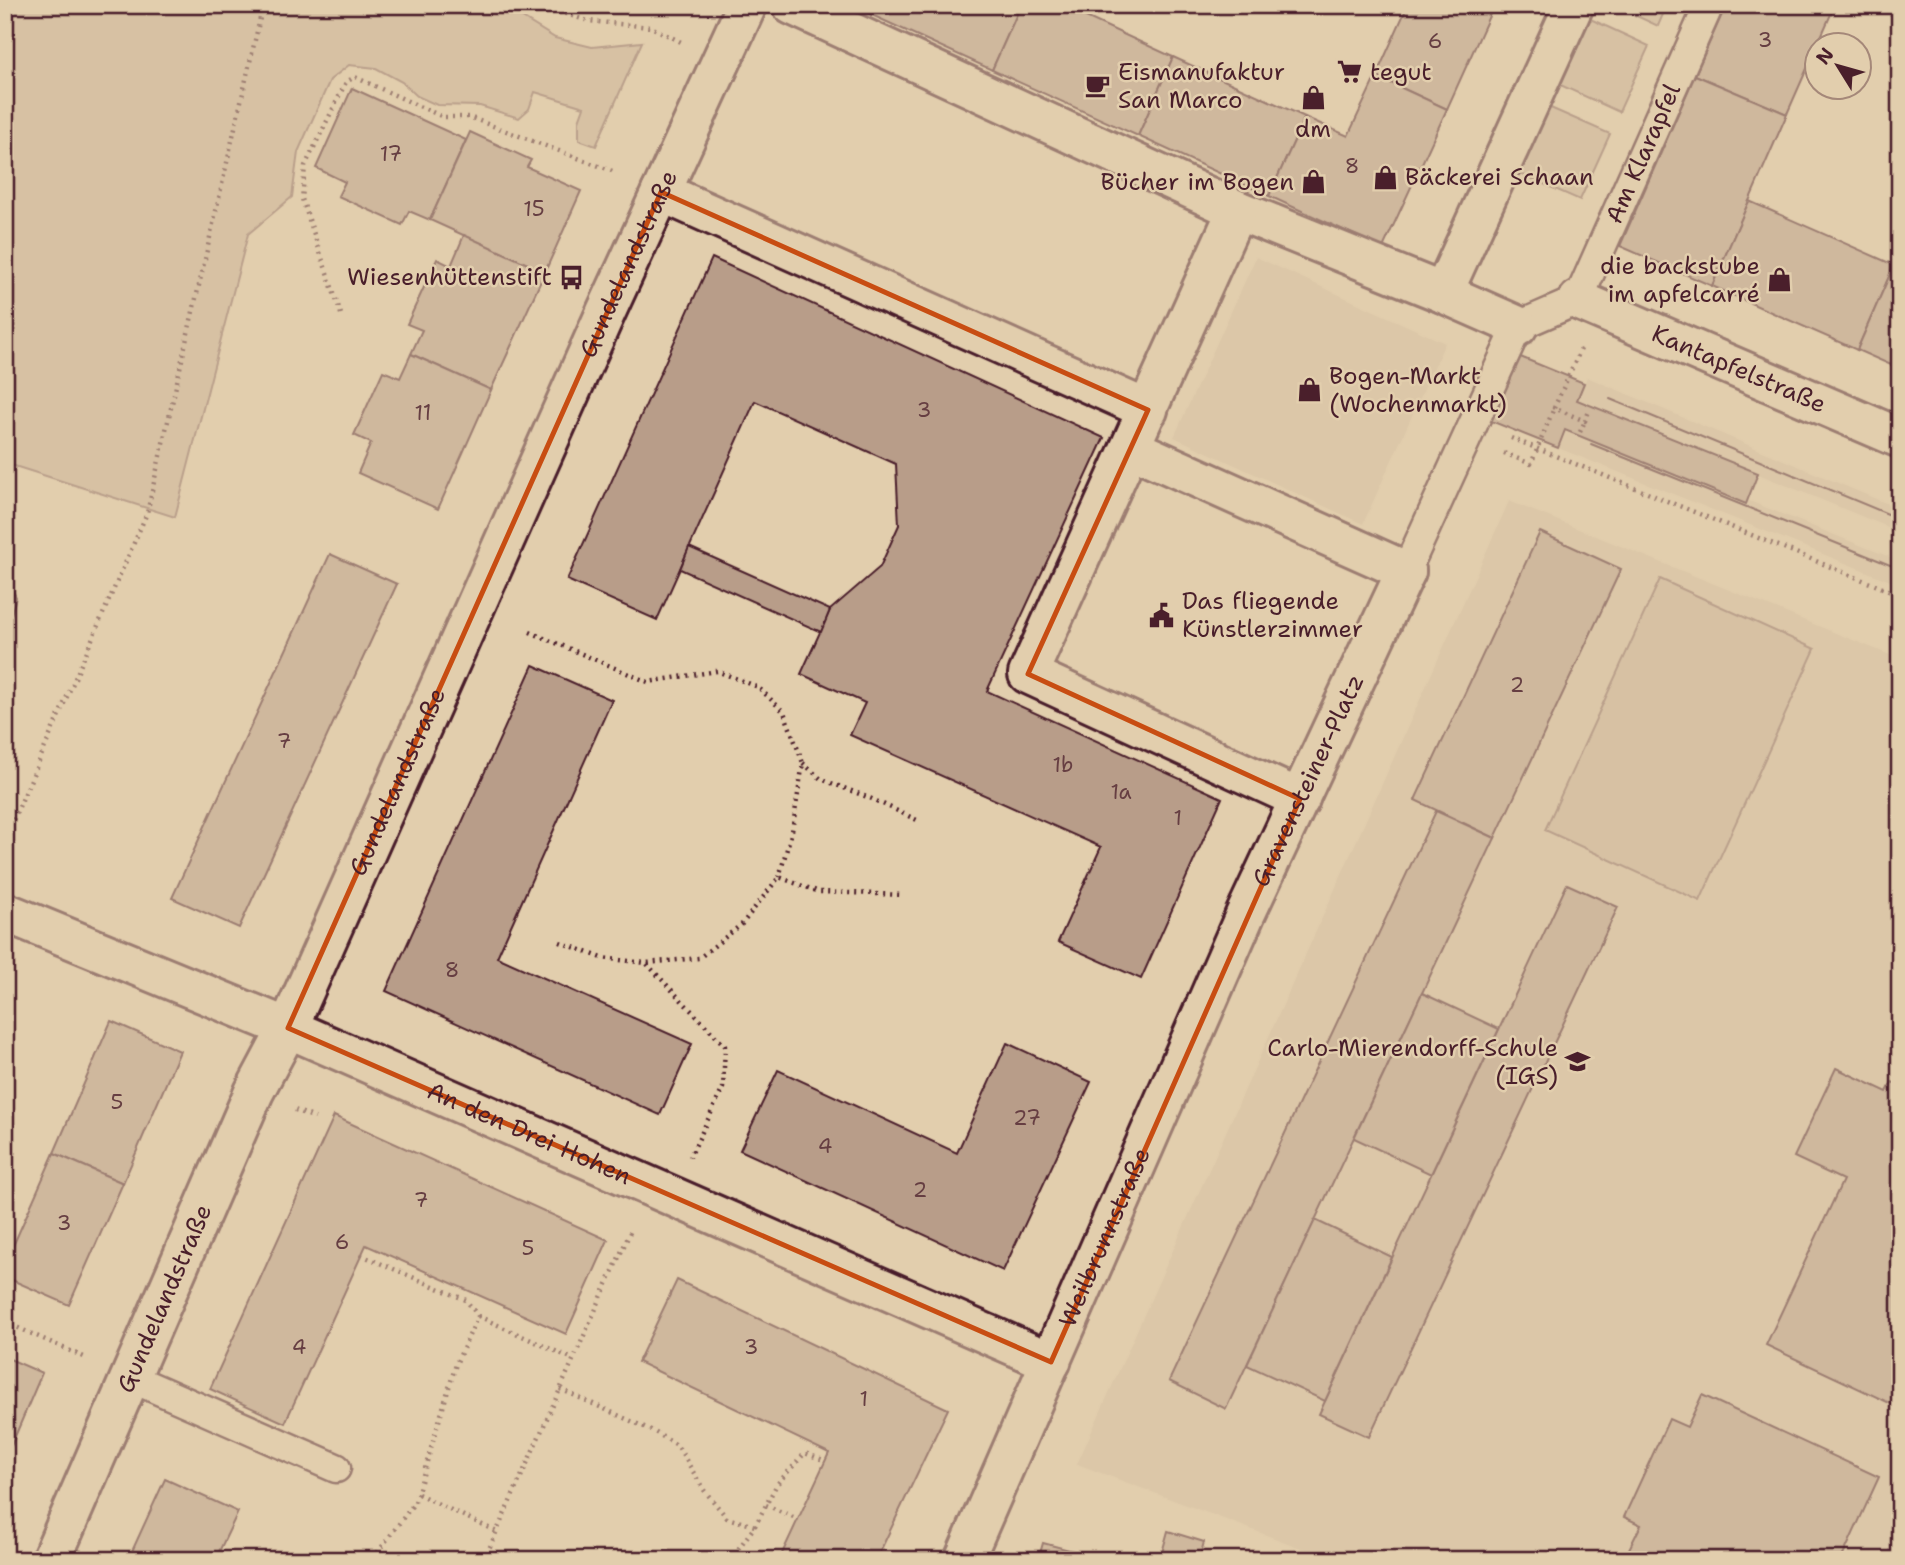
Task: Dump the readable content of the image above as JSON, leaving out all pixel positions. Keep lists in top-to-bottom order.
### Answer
{
  "streets": {
    "street": [
      "Gundelandstraße",
      "Kantapfelstraße",
      "Gravensteiner-Platz",
      "An den Drei Hohen",
      "Weilbrunnstraße"
    ],
    "lane": ["Am Klarapfel"]
  },
  "crossings": [
    ["Am Klarapfel", "Kantapfelstraße"],
    ["Gundelandstraße", "An den Drei Hohen"],
    ["Gravensteiner-Platz", "Weilbrunnstraße"],
    ["An den Drei Hohen", "Weilbrunnstraße"]
  ],
  "places": {
    "supermarket": ["tegut"],
    "cafe": ["Eismanufaktur San Marco"],
    "shop": [
      "dm",
      "Bäckerei Schaan",
      "Bücher im Bogen",
      "die backstube im apfelcarré",
      "Bogen-Markt (Wochenmarkt)"
    ],
    "bus stop": ["Wiesenhüttenstift"],
    "public building": ["Das fliegende Künstlerzimmer"],
    "school or university": ["Carlo-Mierendorff-Schule (IGS)"]
  },
  "house_numbers": [
    "3",
    "6",
    "17",
    "8",
    "15",
    "3",
    "11",
    "2",
    "7",
    "1b",
    "1a",
    "1",
    "8",
    "5",
    "27",
    "4",
    "2",
    "7",
    "3",
    "6",
    "5",
    "4",
    "3",
    "1"
  ],
  "north": "top left"
}
